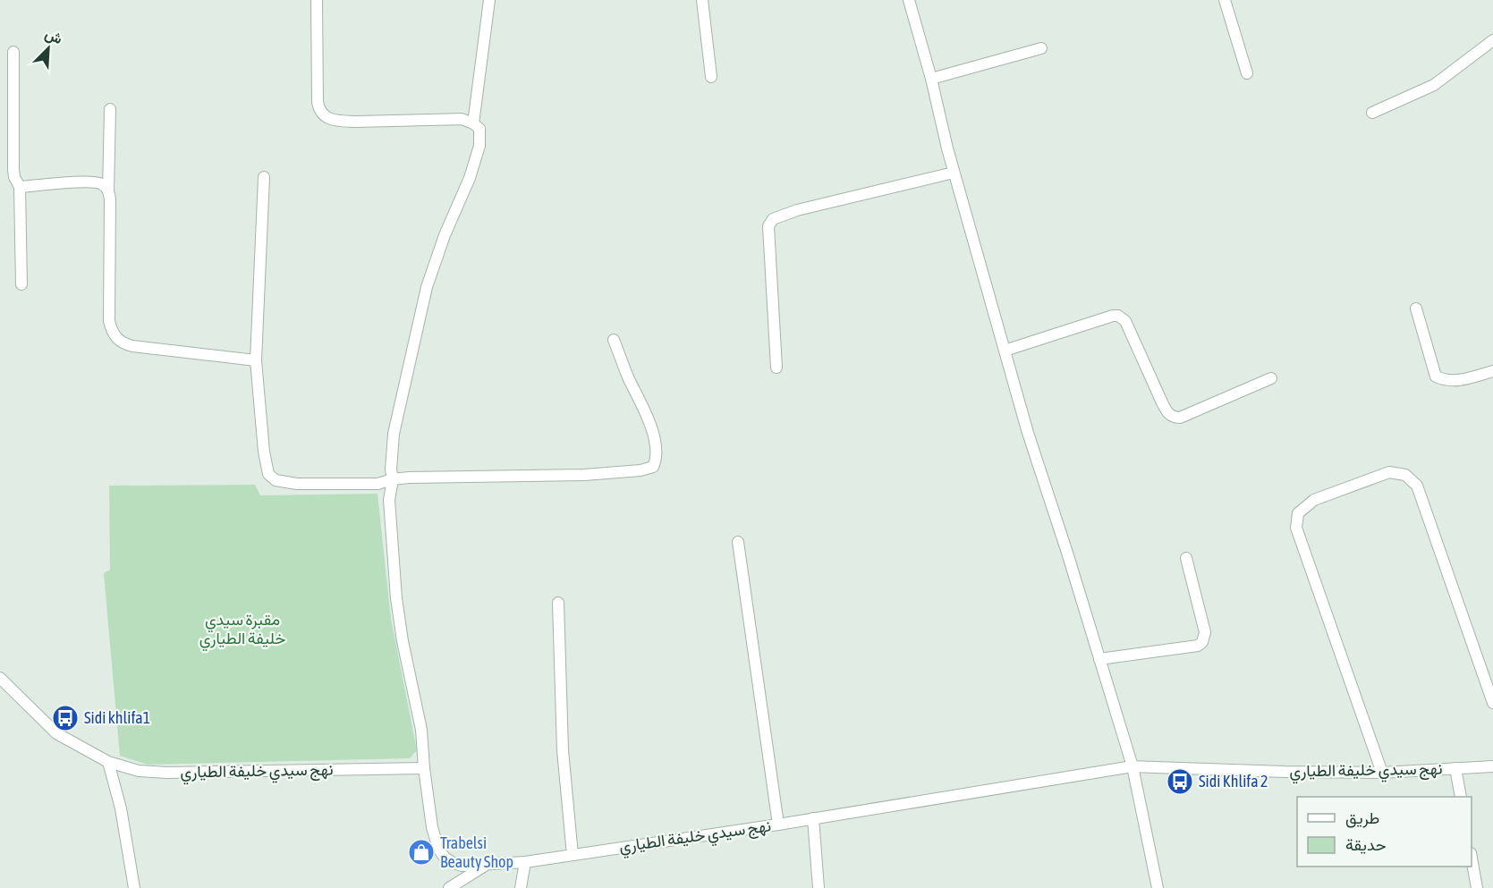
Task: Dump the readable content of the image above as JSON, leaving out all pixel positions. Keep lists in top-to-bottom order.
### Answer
{
  "streets": {
    "street": ["نهج سيدي خليفة الطياري"]
  },
  "parks": ["مقبرة سيدي خليفة الطياري"],
  "places": {
    "bus stop": ["Sidi khlifa1", "Sidi Khlifa 2"],
    "shop": ["Trabelsi Beauty Shop"]
  },
  "legend": ["طريق", "حديقة"],
  "north": "top right"
}
